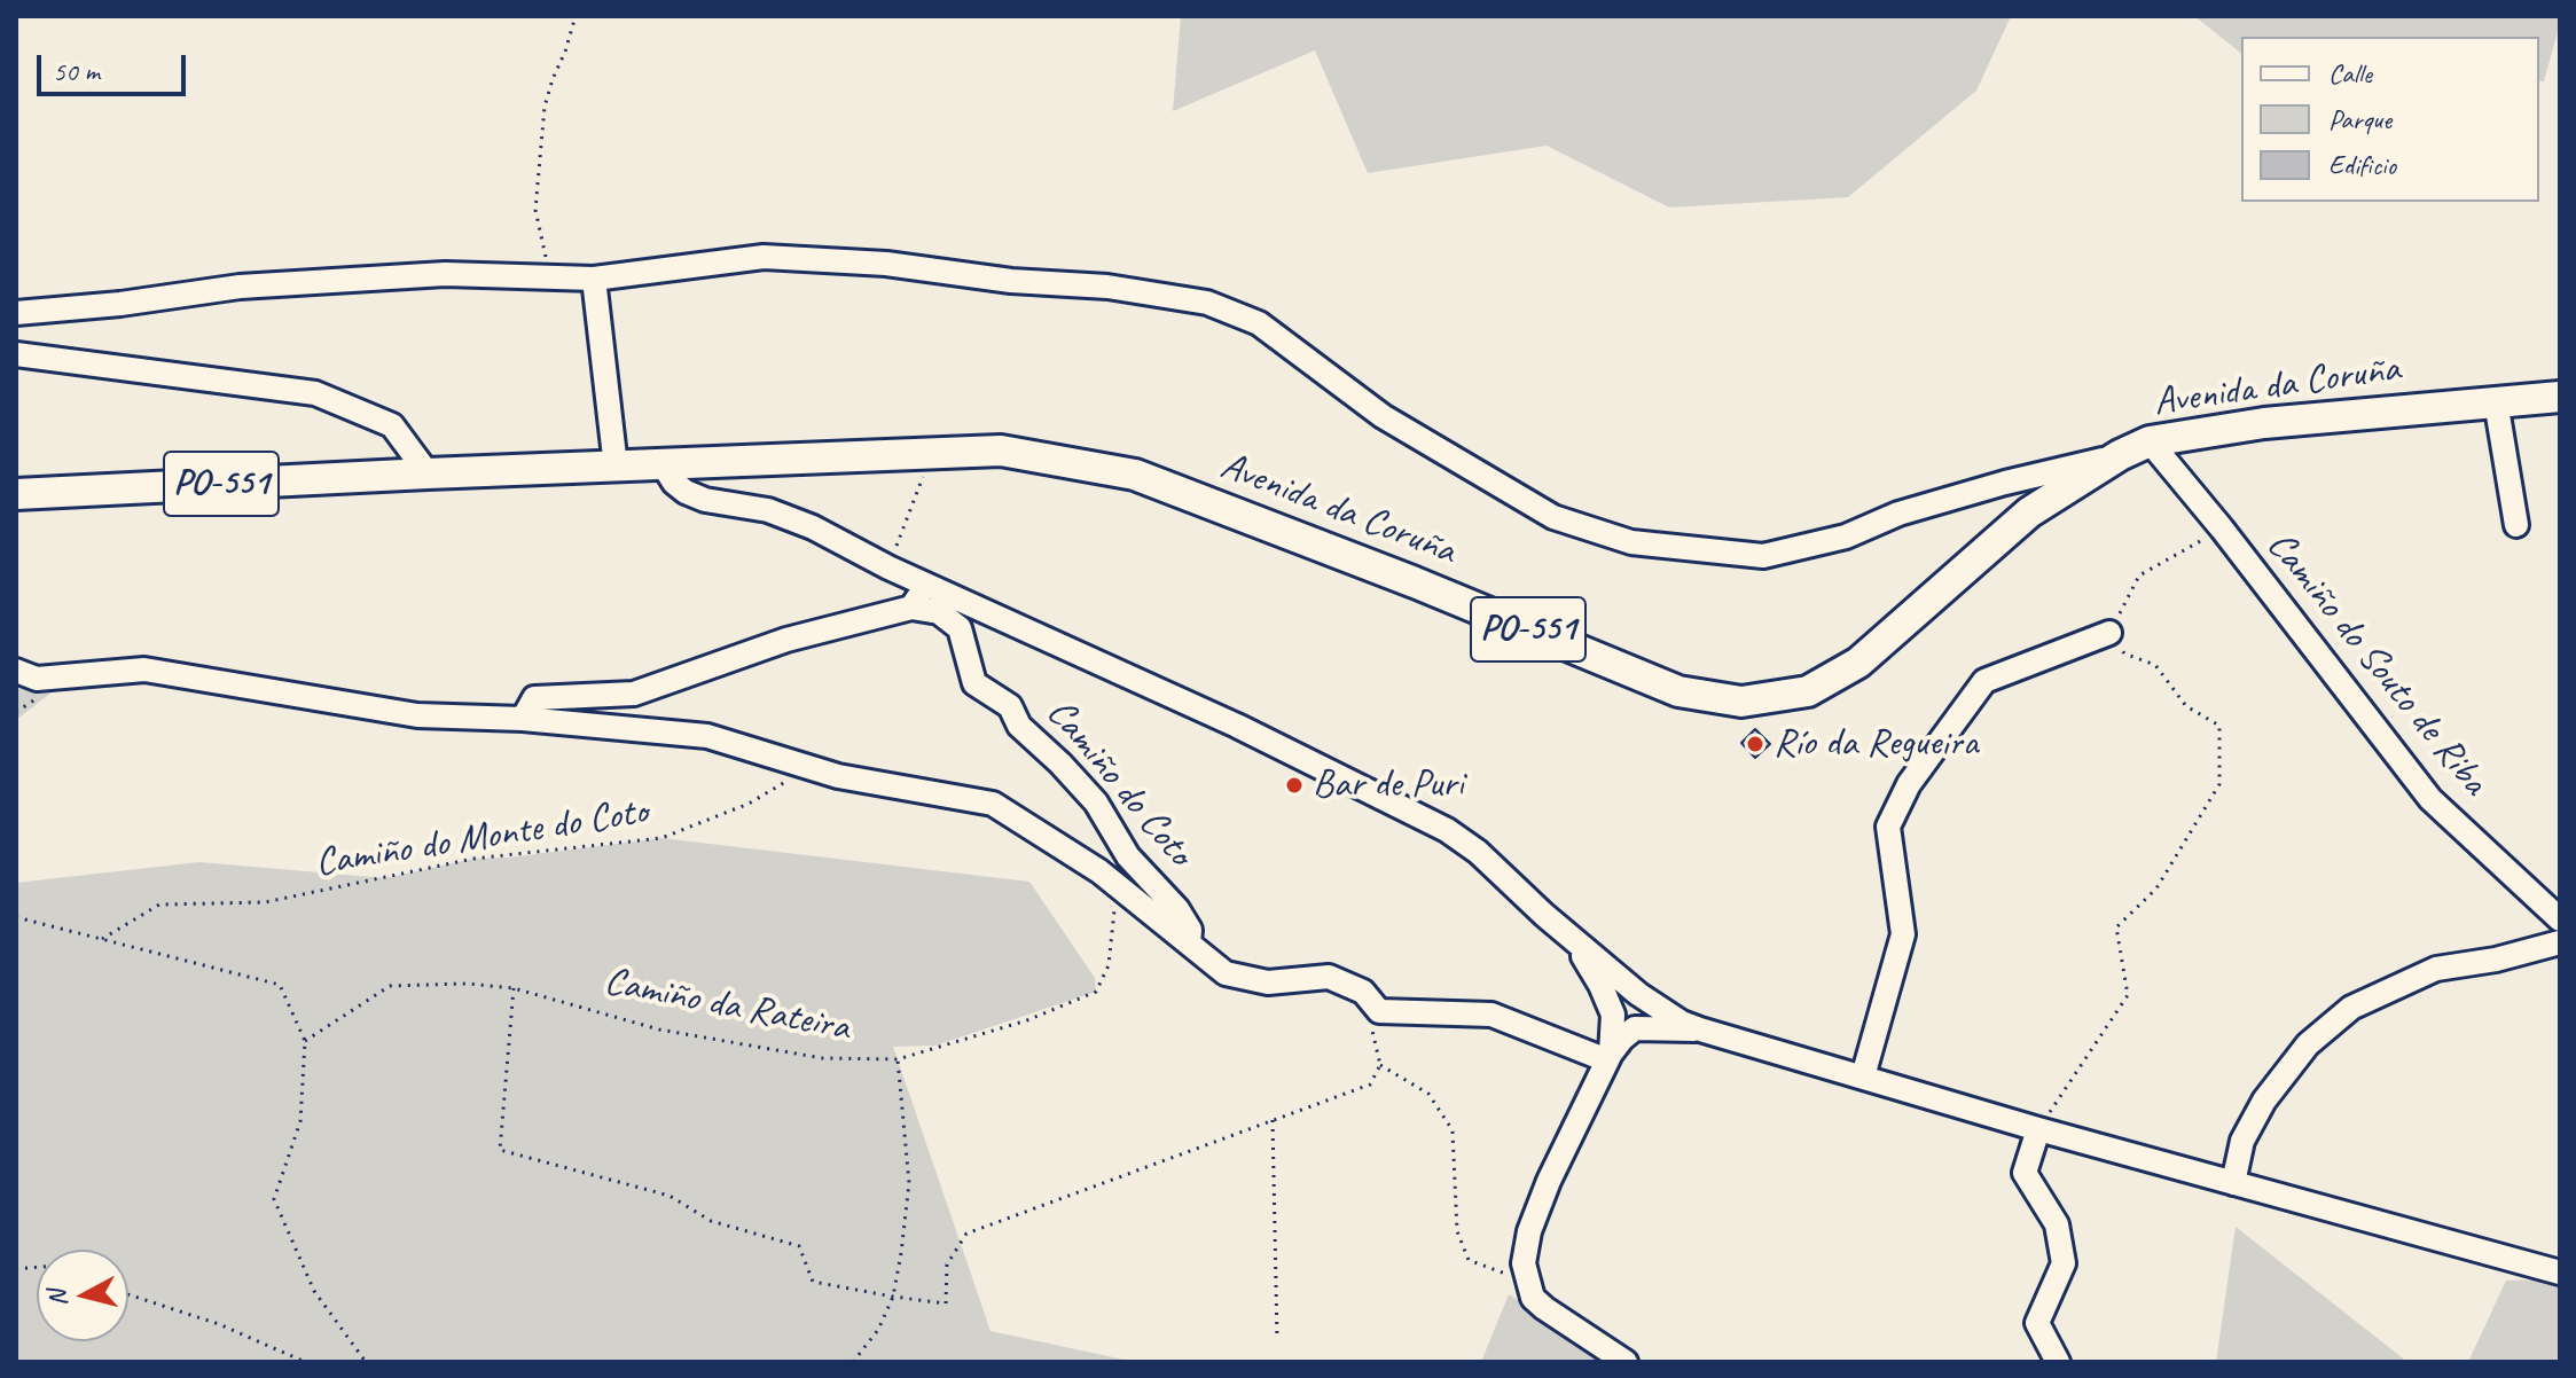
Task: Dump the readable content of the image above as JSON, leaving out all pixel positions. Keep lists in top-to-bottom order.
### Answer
{
  "streets": {
    "main road": ["Avenida da Coruña", "PO-551"],
    "street": ["Camiño do Souto de Riba", "Camiño do Coto"],
    "path": ["Camiño do Monte do Coto", "Camiño da Rateira"]
  },
  "crossings": [
    ["Avenida da Coruña", "PO-551"],
    ["Avenida da Coruña", "Camiño do Souto de Riba"]
  ],
  "places": ["Río da Regueira", "Bar de Puri"],
  "legend": ["Calle", "Parque", "Edificio"],
  "scale_bar": "50 m",
  "north": "left"
}
